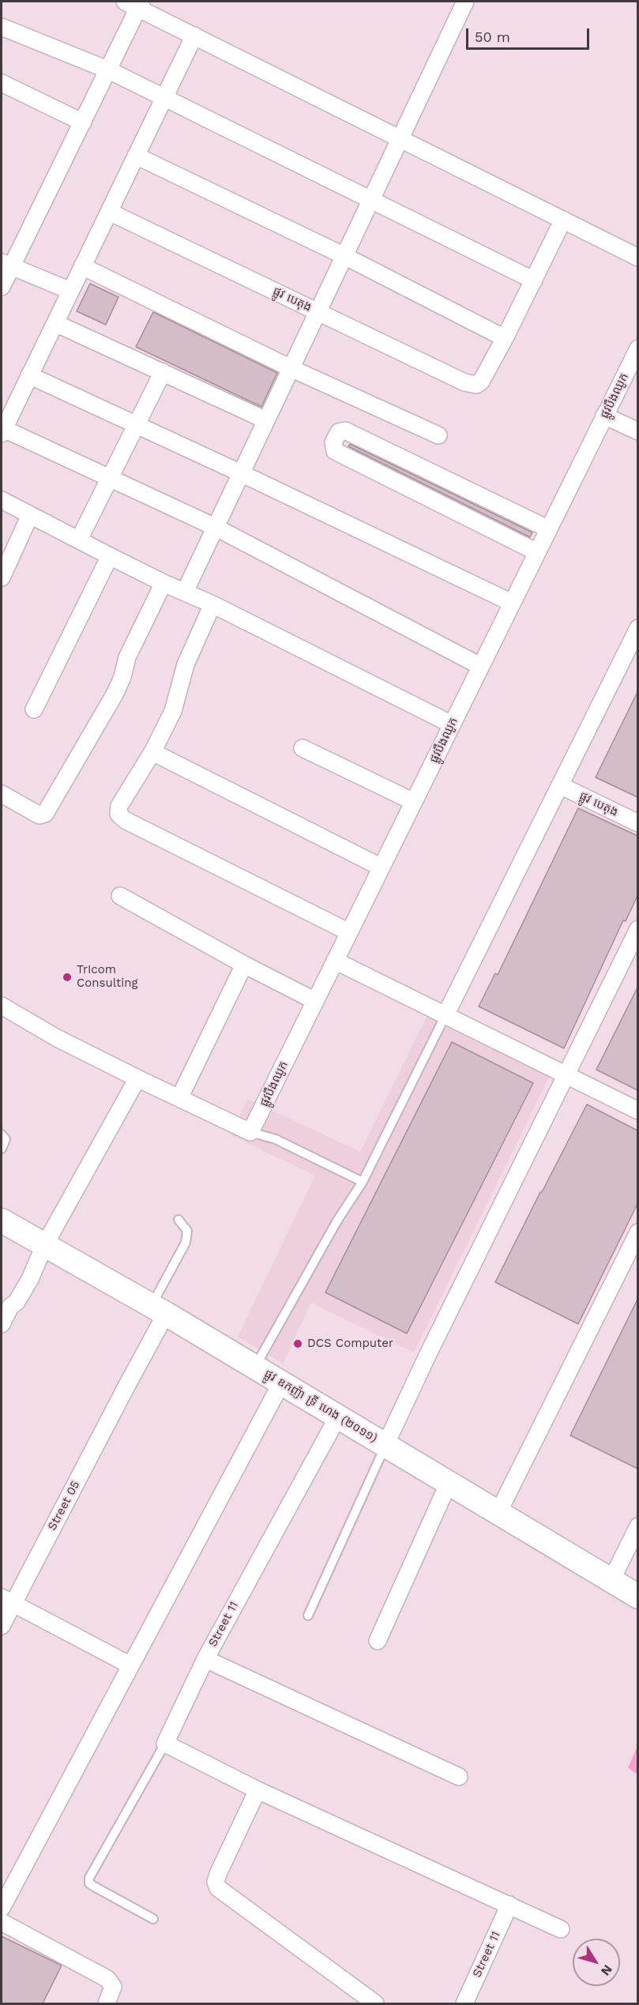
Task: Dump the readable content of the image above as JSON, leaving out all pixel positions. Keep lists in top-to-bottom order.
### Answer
{
  "streets": {
    "main road": ["ផ្លូវ ឧកញ៉ា ទ្រី ហេង (២០១១)"],
    "street": [
      "ផ្លូវ បេតុង",
      "ផ្លូវបឹងឈូក",
      "Street 05",
      "Street 11"
    ]
  },
  "crossings": [
    ["ផ្លូវ ឧកញ៉ា ទ្រី ហេង (២០១១)", "Street 05"],
    ["ផ្លូវ ឧកញ៉ា ទ្រី ហេង (២០១១)", "Street 11"]
  ],
  "places": ["TrIcom Consulting", "DCS Computer"],
  "scale_bar": "50 m",
  "north": "bottom right"
}
